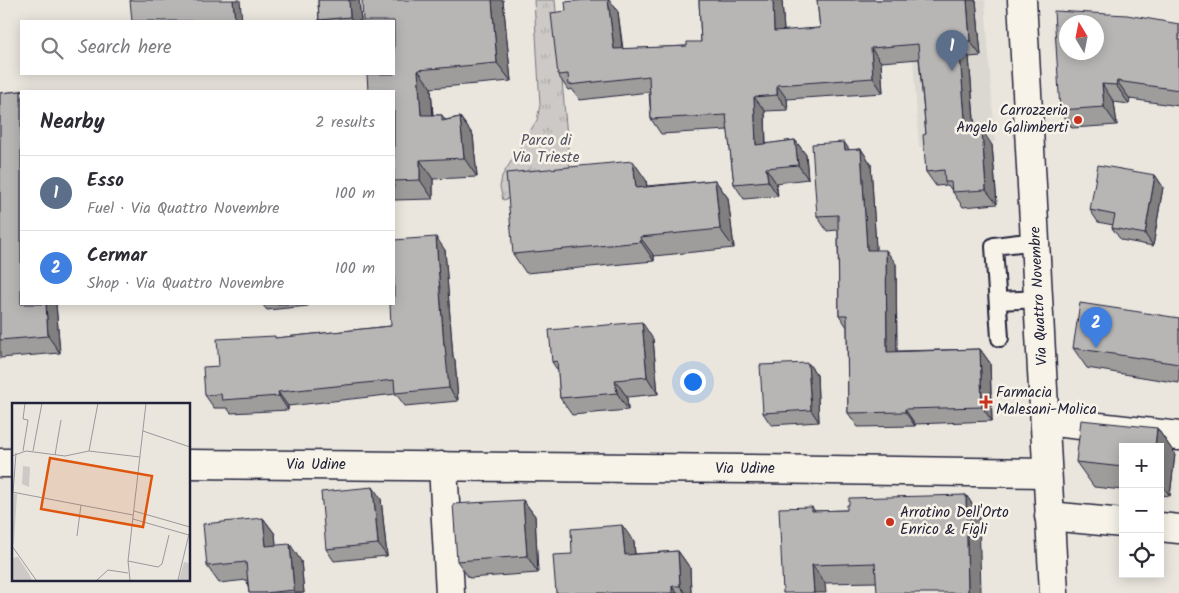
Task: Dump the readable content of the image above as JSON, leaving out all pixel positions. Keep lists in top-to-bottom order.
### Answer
{
  "streets": {
    "street": ["Via Quattro Novembre", "Via Udine"]
  },
  "crossings": [
    ["Via Quattro Novembre", "Via Udine"]
  ],
  "parks": ["Parco di Via Trieste"],
  "places": {
    "other": ["Carrozzeria Angelo Galimberti", "Arrotino Dell'Orto Enrico & Figli"],
    "health": ["Farmacia Malesani-Molica"]
  },
  "north": "top",
  "page": {
    "search": "Search here",
    "pins": ["1", "2"],
    "heading": ["Nearby", "2 results"],
    "list": [
      {
        "mark": "1",
        "name": "Esso",
        "note": "Fuel · Via Quattro Novembre",
        "value": "100 m"
      },
      {
        "mark": "2",
        "name": "Cermar",
        "note": "Shop · Via Quattro Novembre",
        "value": "100 m"
      }
    ],
    "map_buttons": ["+", "−"]
  }
}
